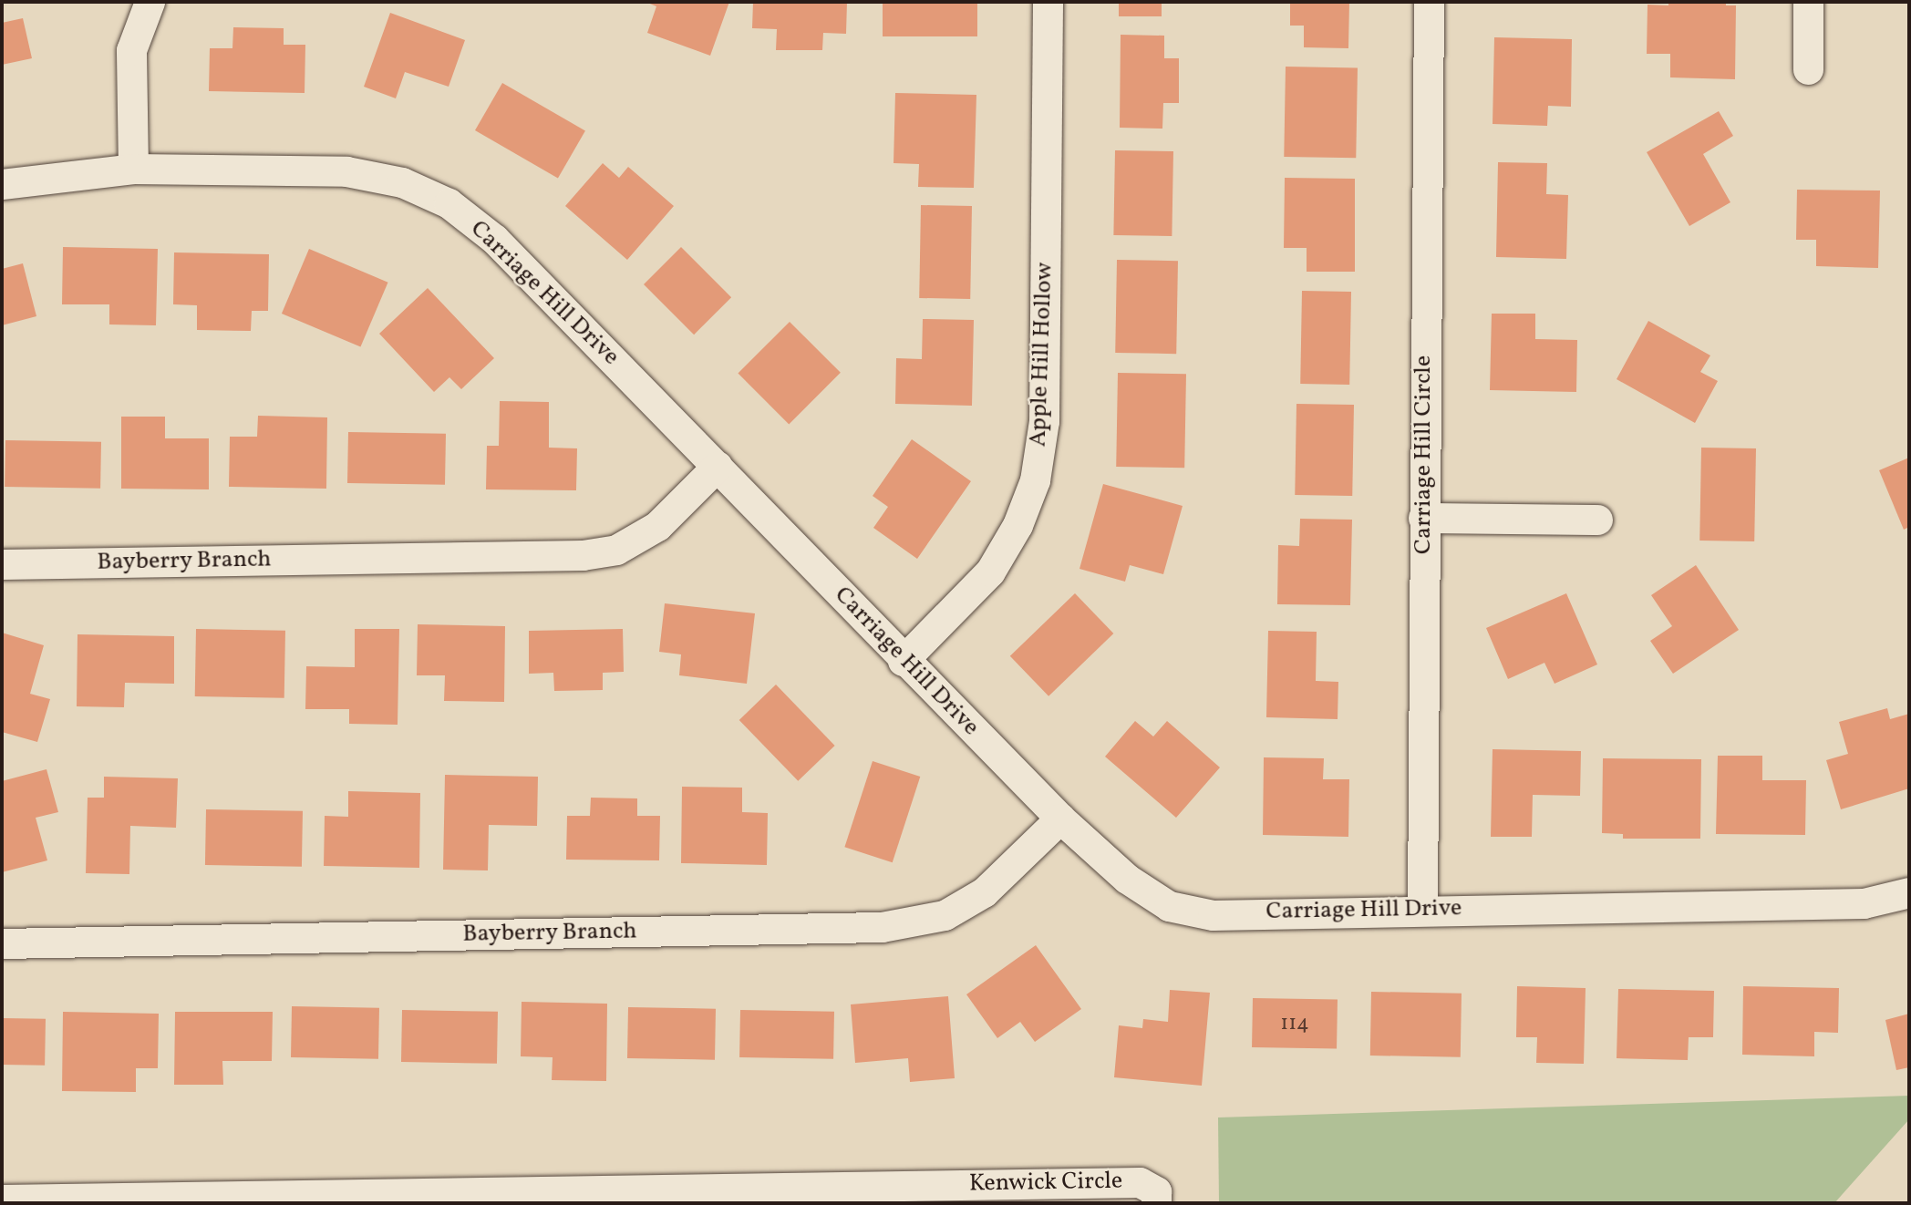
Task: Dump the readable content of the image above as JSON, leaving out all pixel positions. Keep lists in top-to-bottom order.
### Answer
{
  "streets": {
    "street": [
      "Carriage Hill Drive",
      "Apple Hill Hollow",
      "Carriage Hill Circle",
      "Bayberry Branch",
      "Kenwick Circle"
    ]
  },
  "crossings": [
    ["Carriage Hill Drive", "Apple Hill Hollow"],
    ["Carriage Hill Drive", "Carriage Hill Circle"],
    ["Carriage Hill Drive", "Bayberry Branch"]
  ],
  "house_numbers": ["114"]
}
